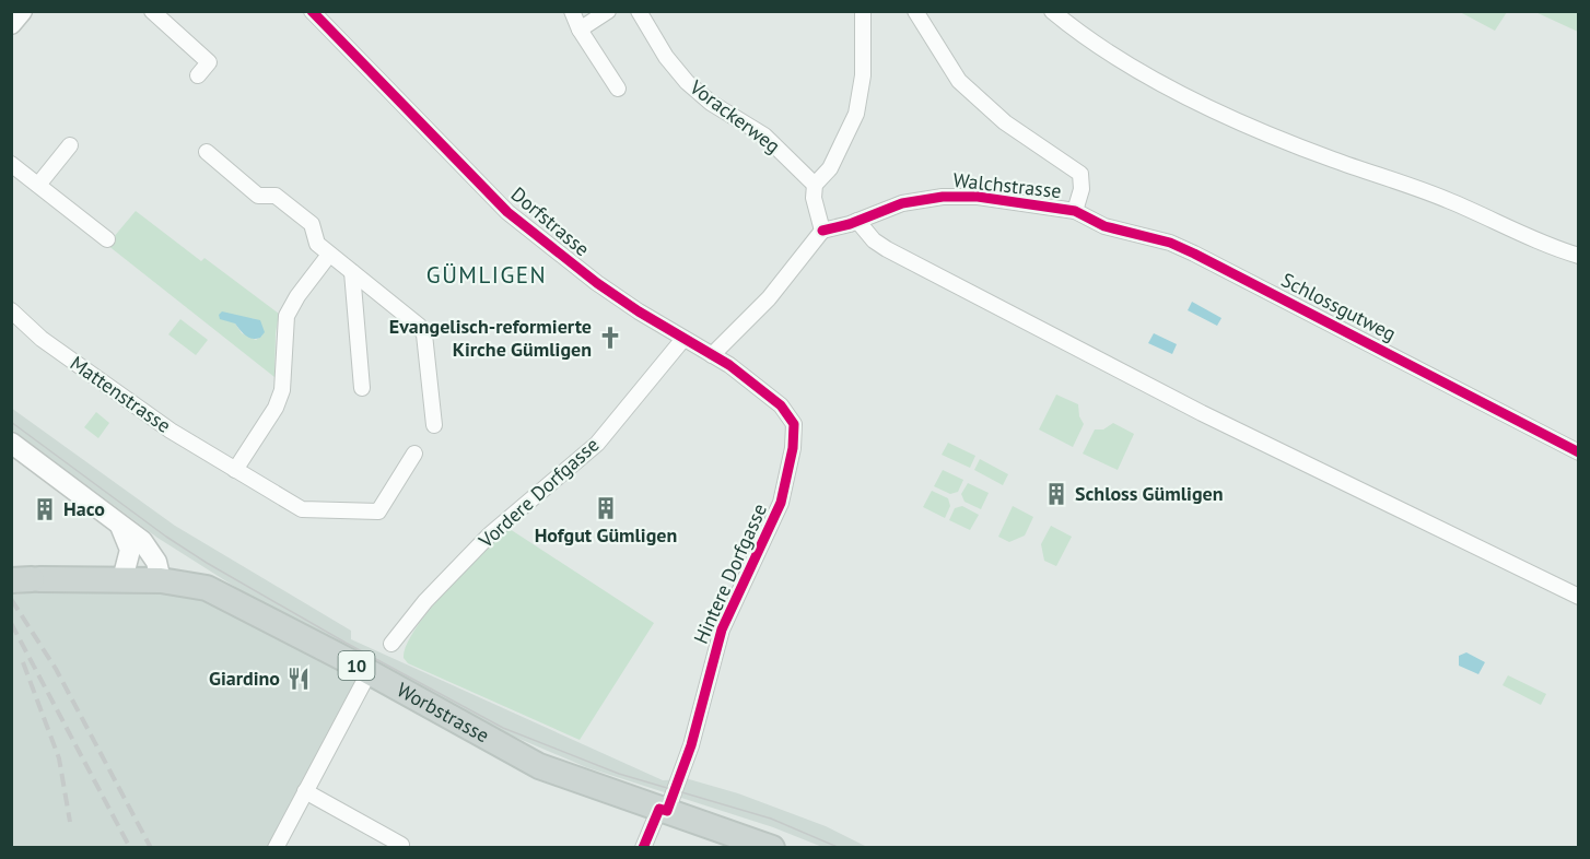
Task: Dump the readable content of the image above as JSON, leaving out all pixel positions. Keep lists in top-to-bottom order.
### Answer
{
  "streets": {
    "main road": ["10", "Worbstrasse"],
    "street": [
      "Vorackerweg",
      "Walchstrasse",
      "Dorfstrasse",
      "Schlossgutweg",
      "Mattenstrasse",
      "Vordere Dorfgasse",
      "Hintere Dorfgasse"
    ]
  },
  "crossings": [
    ["Walchstrasse", "Schlossgutweg"],
    ["Dorfstrasse", "Vordere Dorfgasse"],
    ["Dorfstrasse", "Hintere Dorfgasse"],
    ["Hintere Dorfgasse", "Worbstrasse"]
  ],
  "districts": ["GÜMLIGEN"],
  "places": {
    "church": ["Evangelisch-reformierte Kirche Gümligen"],
    "building": ["Schloss Gümligen", "Hofgut Gümligen", "Haco"],
    "restaurant": ["Giardino"]
  }
}
